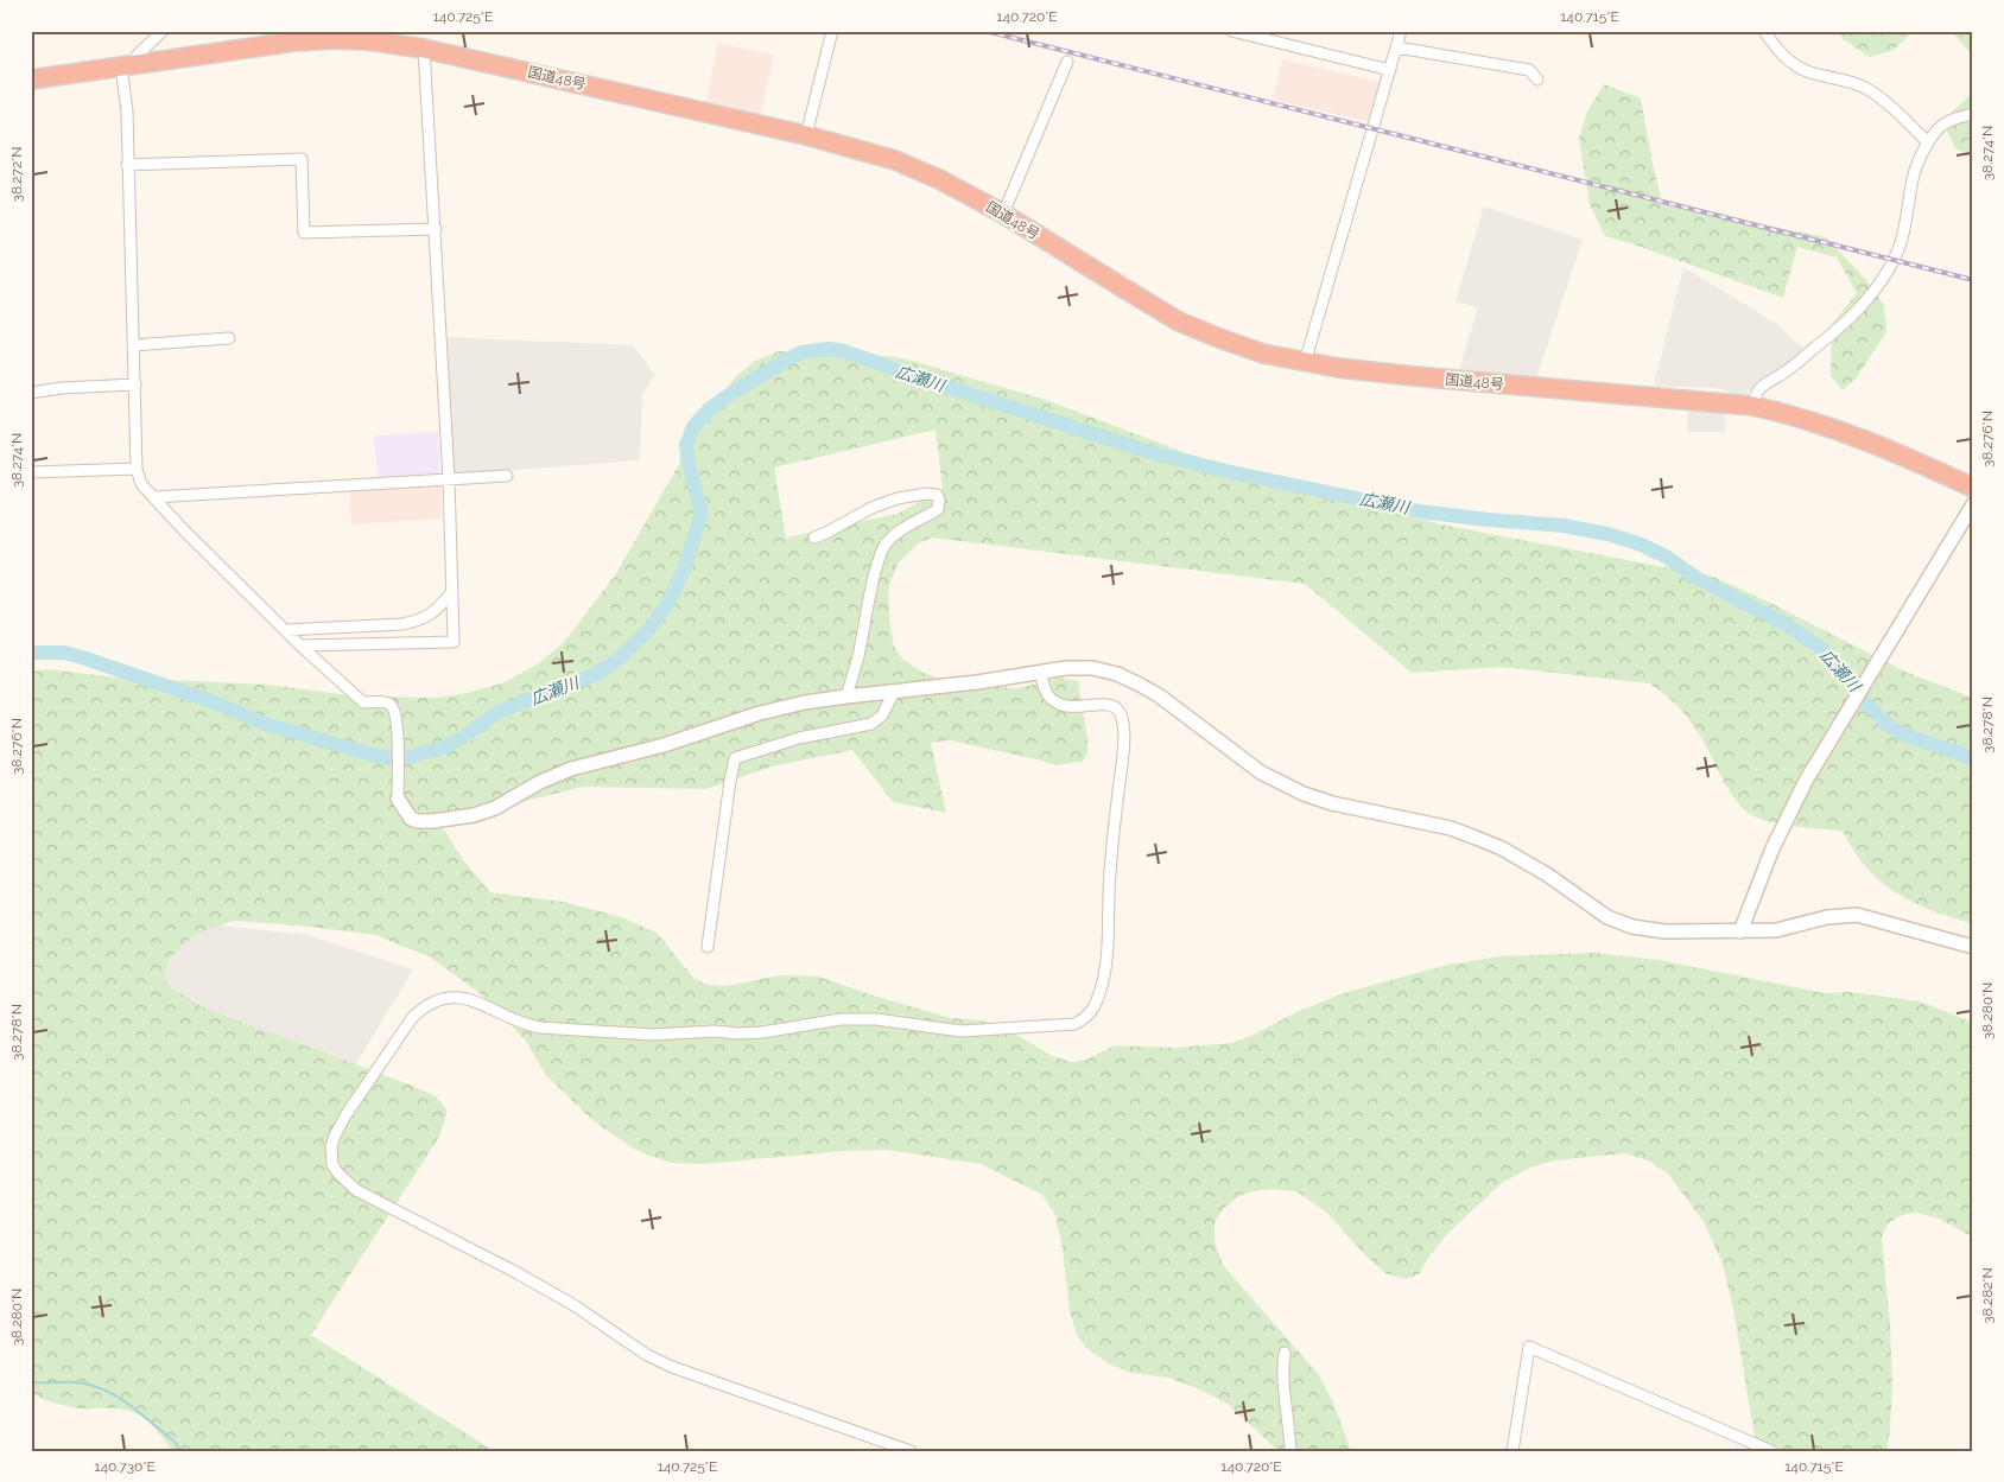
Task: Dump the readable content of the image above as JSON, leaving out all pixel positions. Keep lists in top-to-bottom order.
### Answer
{
  "streets": {
    "highway": ["国道48号"]
  },
  "water": ["広瀬川"],
  "coordinates": [
    "140.725°E",
    "140.720°E",
    "140.715°E",
    "38.274°N",
    "38.272°N",
    "38.276°N",
    "38.278°N",
    "38.280°N",
    "38.282°N",
    "140.730°E"
  ]
}
